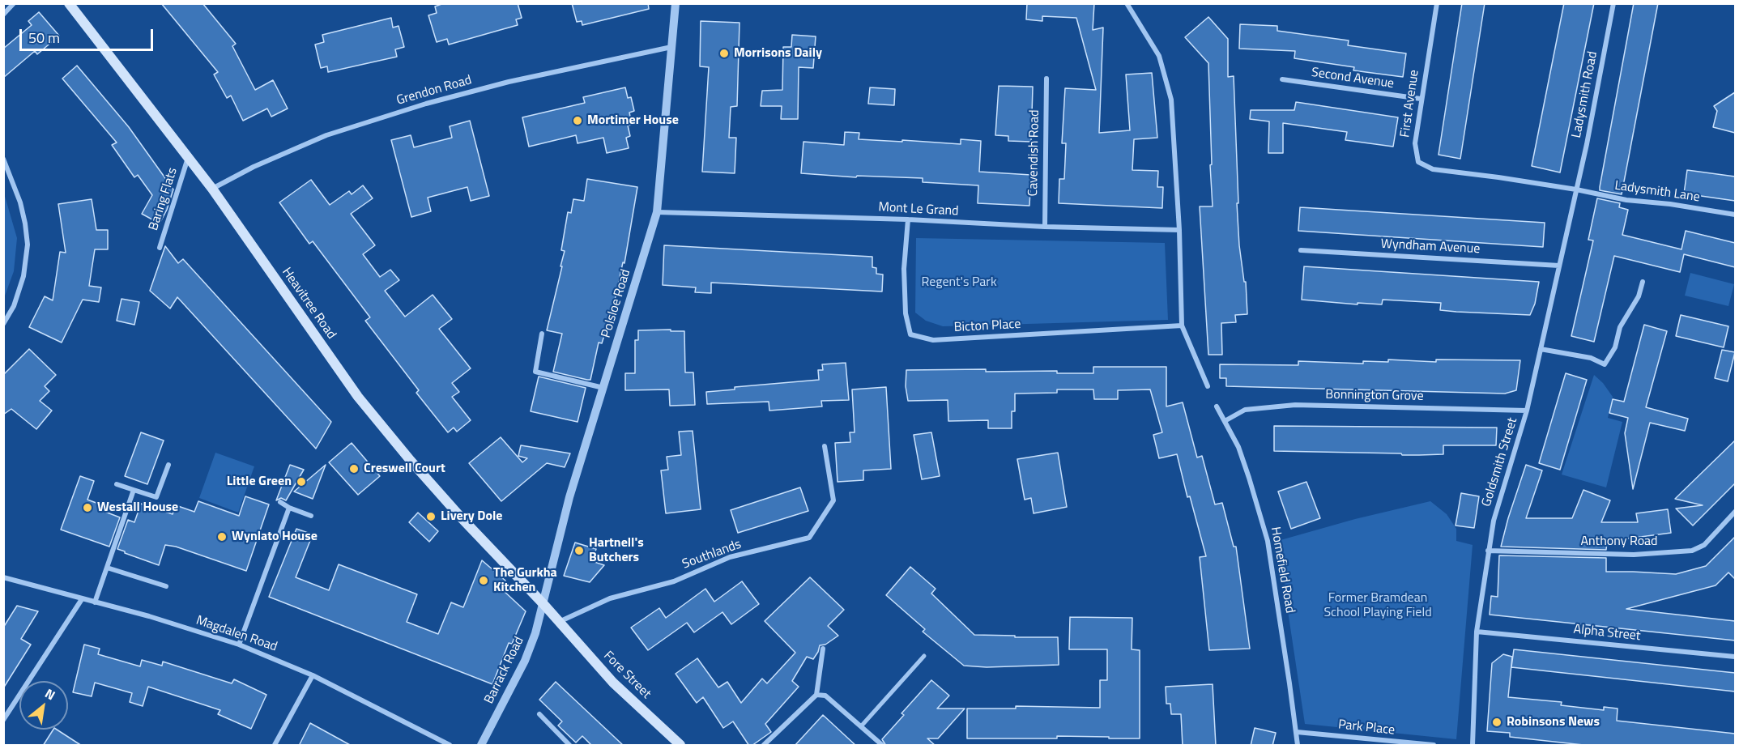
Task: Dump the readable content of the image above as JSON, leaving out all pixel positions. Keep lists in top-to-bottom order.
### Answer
{
  "streets": {
    "main road": ["Heavitree Road", "Fore Street"],
    "street": [
      "Second Avenue",
      "Grendon Road",
      "Ladysmith Road",
      "First Avenue",
      "Cavendish Road",
      "Ladysmith Lane",
      "Baring Flats",
      "Mont Le Grand",
      "Wyndham Avenue",
      "Polsloe Road",
      "Bicton Place",
      "Bonnington Grove",
      "Goldsmith Street",
      "Anthony Road",
      "Southlands",
      "Homefield Road",
      "Alpha Street",
      "Magdalen Road",
      "Barrack Road",
      "Park Place"
    ]
  },
  "crossings": [
    ["Second Avenue", "First Avenue"],
    ["Grendon Road", "Heavitree Road"],
    ["Grendon Road", "Polsloe Road"],
    ["Ladysmith Road", "First Avenue"],
    ["Ladysmith Road", "Ladysmith Lane"],
    ["Ladysmith Road", "Goldsmith Street"],
    ["First Avenue", "Ladysmith Lane"],
    ["First Avenue", "Goldsmith Street"],
    ["Cavendish Road", "Mont Le Grand"],
    ["Ladysmith Lane", "Goldsmith Street"],
    ["Baring Flats", "Heavitree Road"],
    ["Mont Le Grand", "Polsloe Road"],
    ["Mont Le Grand", "Bicton Place"],
    ["Wyndham Avenue", "Goldsmith Street"],
    ["Heavitree Road", "Polsloe Road"],
    ["Heavitree Road", "Southlands"],
    ["Heavitree Road", "Barrack Road"],
    ["Heavitree Road", "Fore Street"],
    ["Polsloe Road", "Barrack Road"],
    ["Bonnington Grove", "Goldsmith Street"],
    ["Bonnington Grove", "Homefield Road"],
    ["Goldsmith Street", "Anthony Road"],
    ["Goldsmith Street", "Alpha Street"],
    ["Southlands", "Fore Street"],
    ["Homefield Road", "Park Place"]
  ],
  "parks": ["Regent's Park", "Former Bramdean School Playing Field"],
  "places": [
    "Morrisons Daily",
    "Mortimer House",
    "Creswell Court",
    "Little Green",
    "Westall House",
    "Livery Dole",
    "Wynlato House",
    "Hartnell's Butchers",
    "The Gurkha Kitchen",
    "Robinsons News"
  ],
  "scale_bar": "50 m",
  "north": "top right"
}
